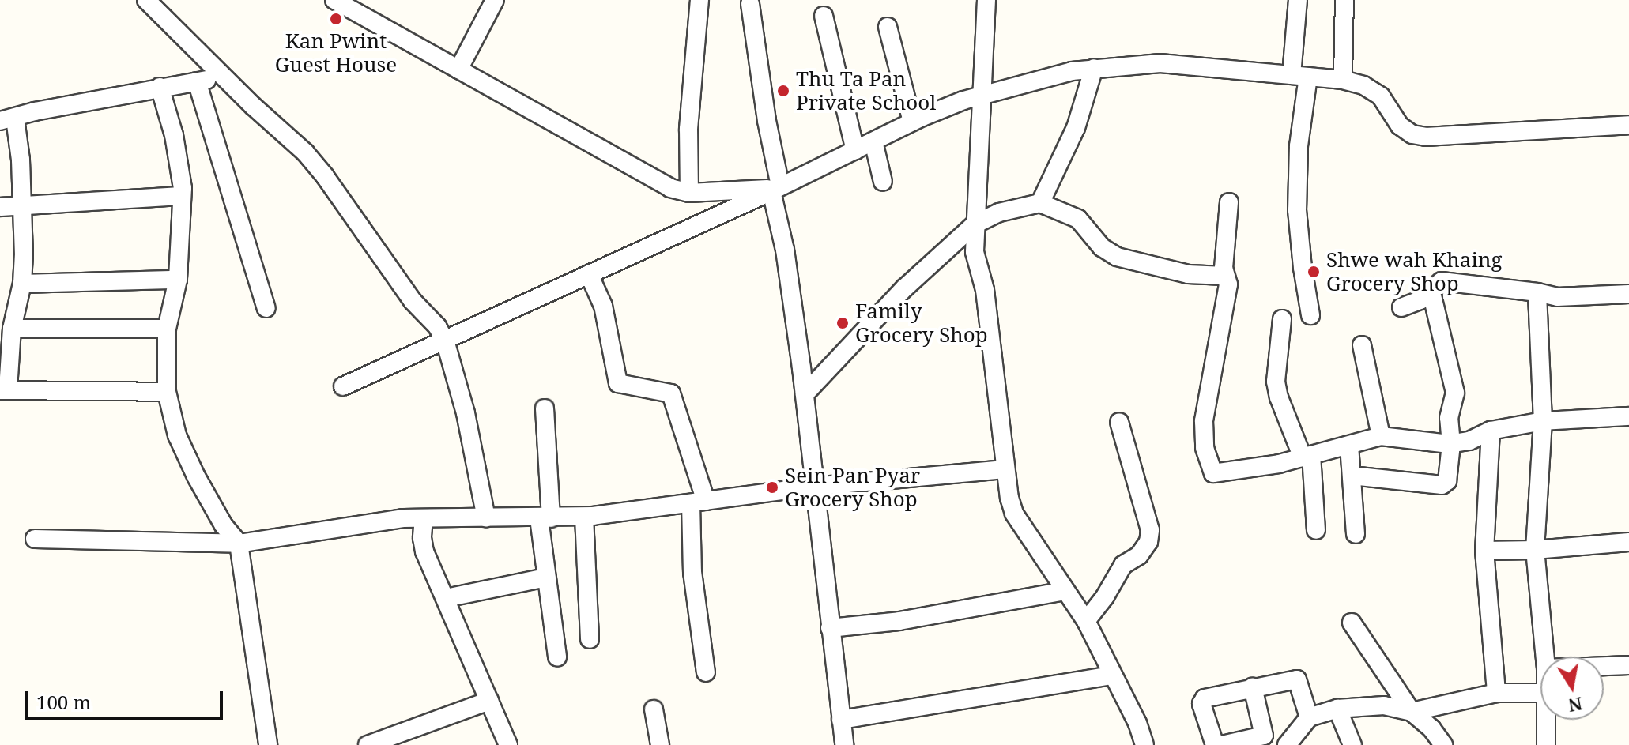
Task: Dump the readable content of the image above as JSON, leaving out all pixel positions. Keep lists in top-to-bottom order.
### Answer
{
  "places": [
    "Kan Pwint Guest House",
    "Thu Ta Pan Private School",
    "Shwe wah Khaing Grocery Shop",
    "Family Grocery Shop",
    "Sein Pan Pyar Grocery Shop"
  ],
  "scale_bar": "100 m",
  "north": "bottom"
}
